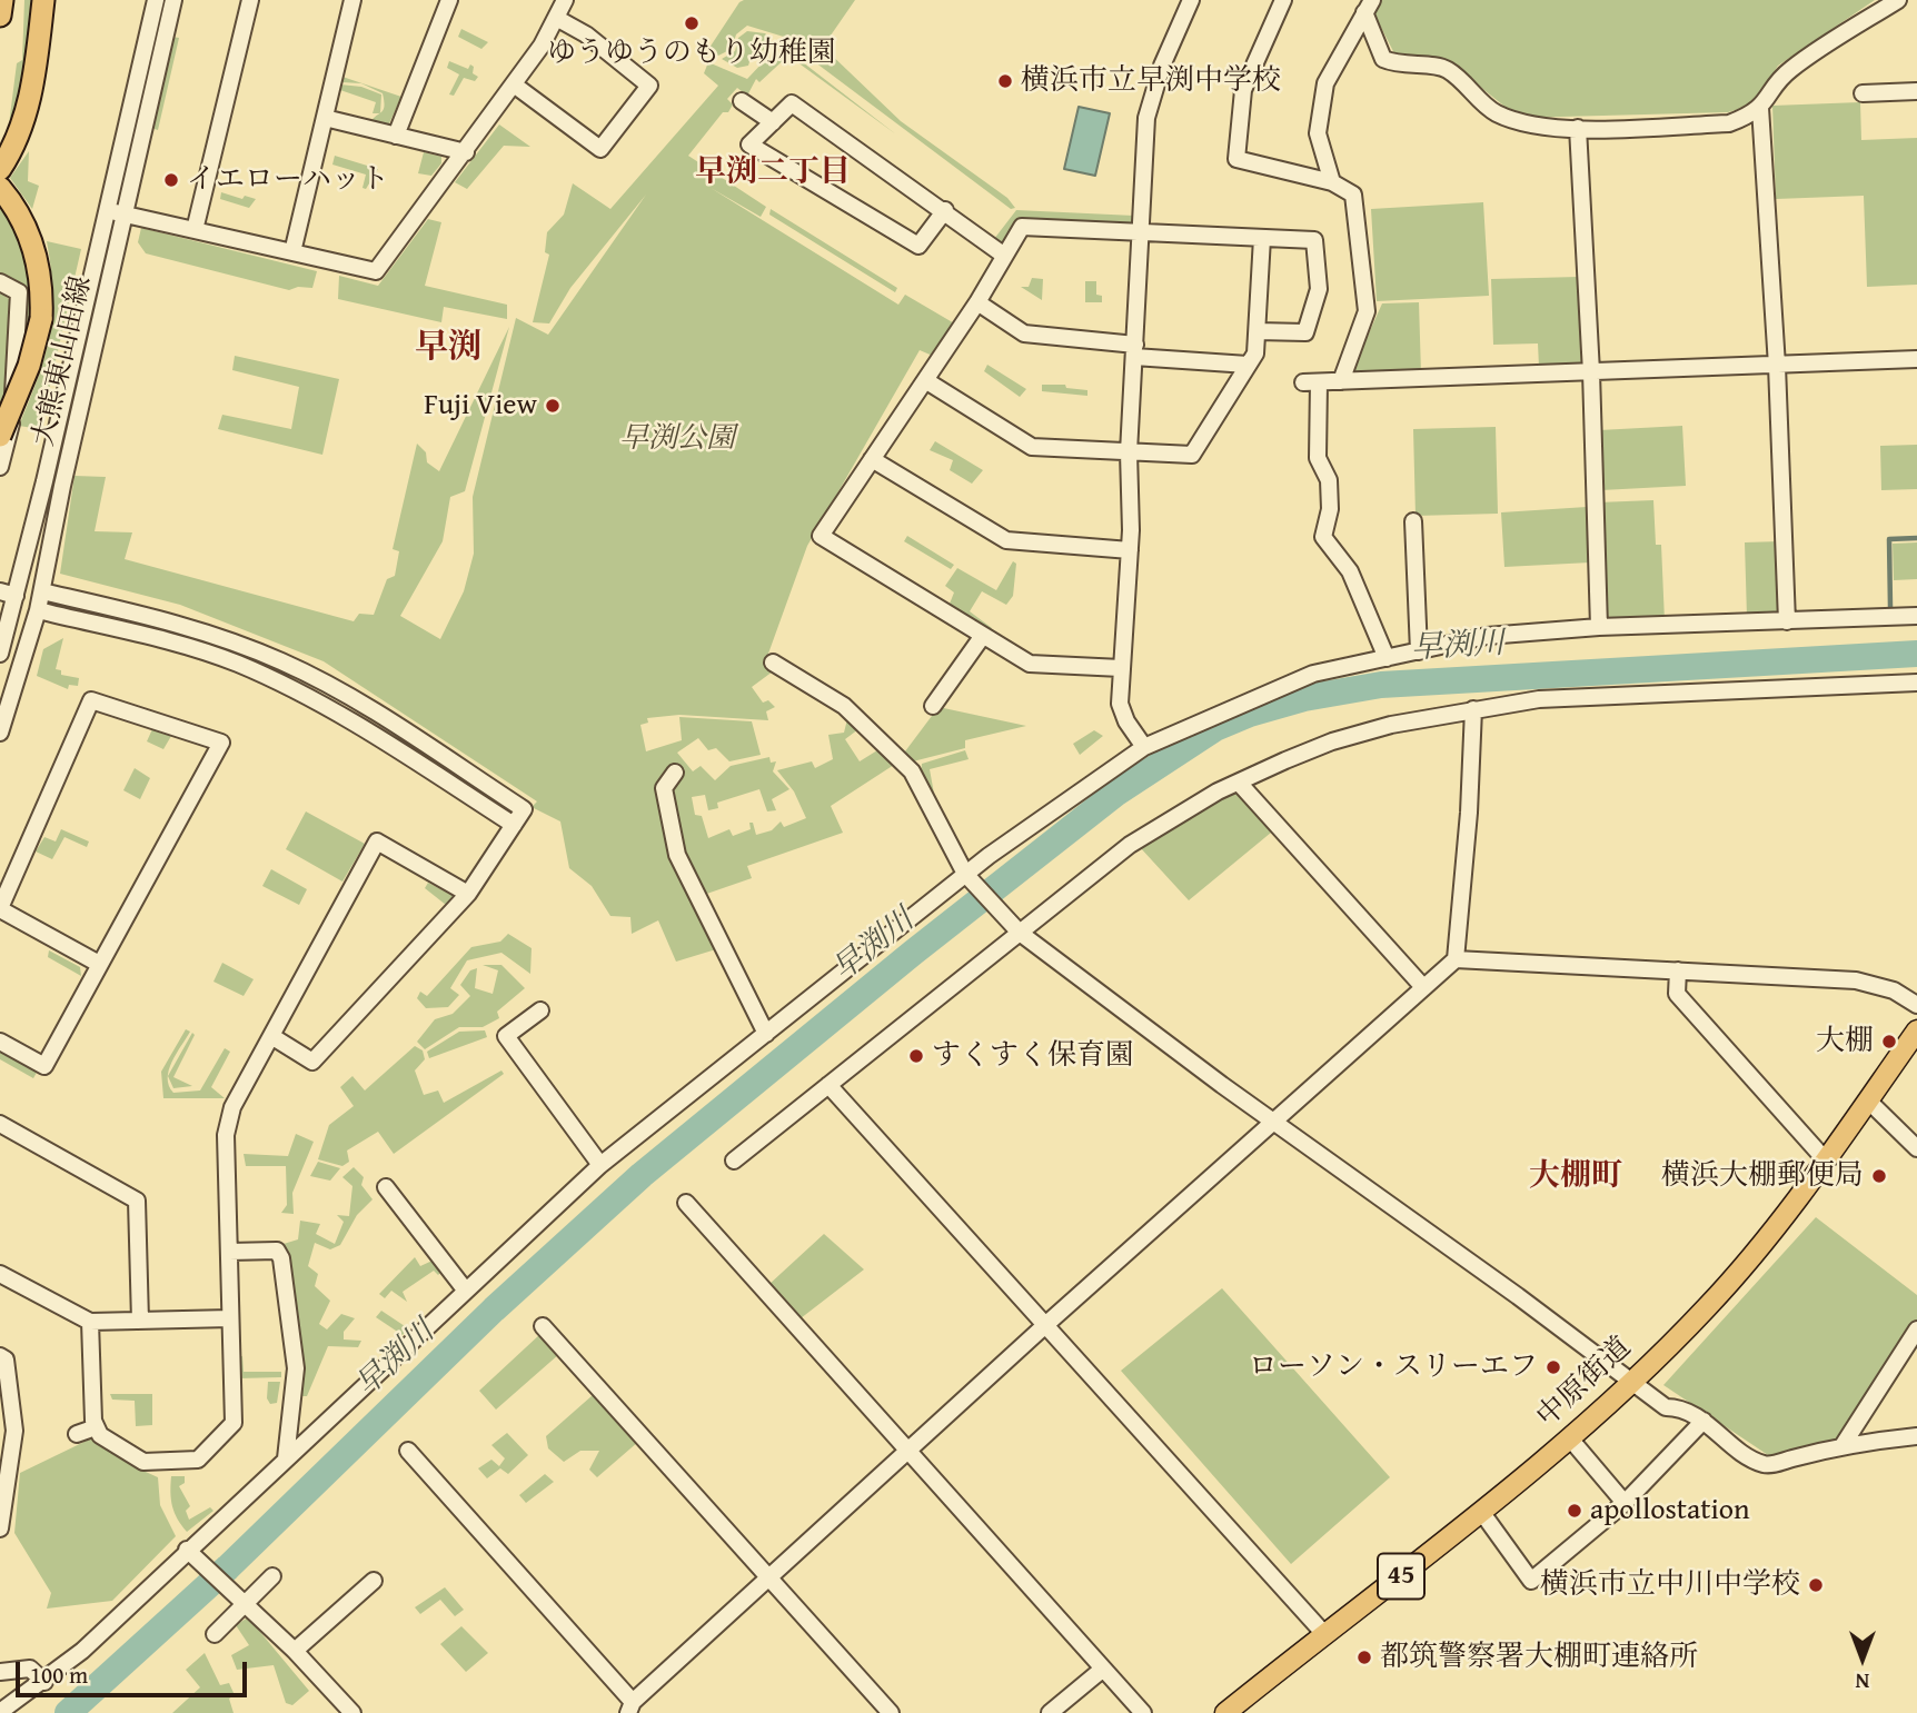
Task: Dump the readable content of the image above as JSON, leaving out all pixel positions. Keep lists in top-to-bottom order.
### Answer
{
  "streets": {
    "main road": ["中原街道", "45"],
    "street": ["大熊東山田線"]
  },
  "districts": ["早渕二丁目", "早渕", "大棚町"],
  "water": ["早渕川"],
  "parks": ["早渕公園"],
  "places": [
    "ゆうゆうのもり幼稚園",
    "横浜市立早渕中学校",
    "イエローハット",
    "Fuji View",
    "大棚",
    "すくすく保育園",
    "横浜大棚郵便局",
    "ローソン・スリーエフ",
    "apollostation",
    "横浜市立中川中学校",
    "都筑警察署大棚町連絡所"
  ],
  "scale_bar": "100 m",
  "north": "bottom"
}
